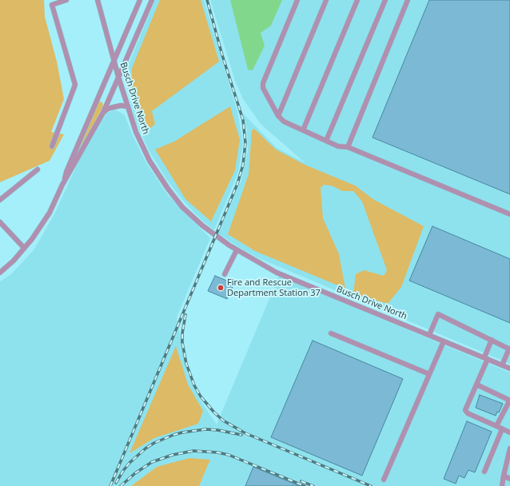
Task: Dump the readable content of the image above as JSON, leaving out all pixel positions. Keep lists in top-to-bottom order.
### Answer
{
  "streets": {
    "street": ["Busch Drive North"]
  },
  "places": ["Fire and Rescue Department Station 37"]
}
